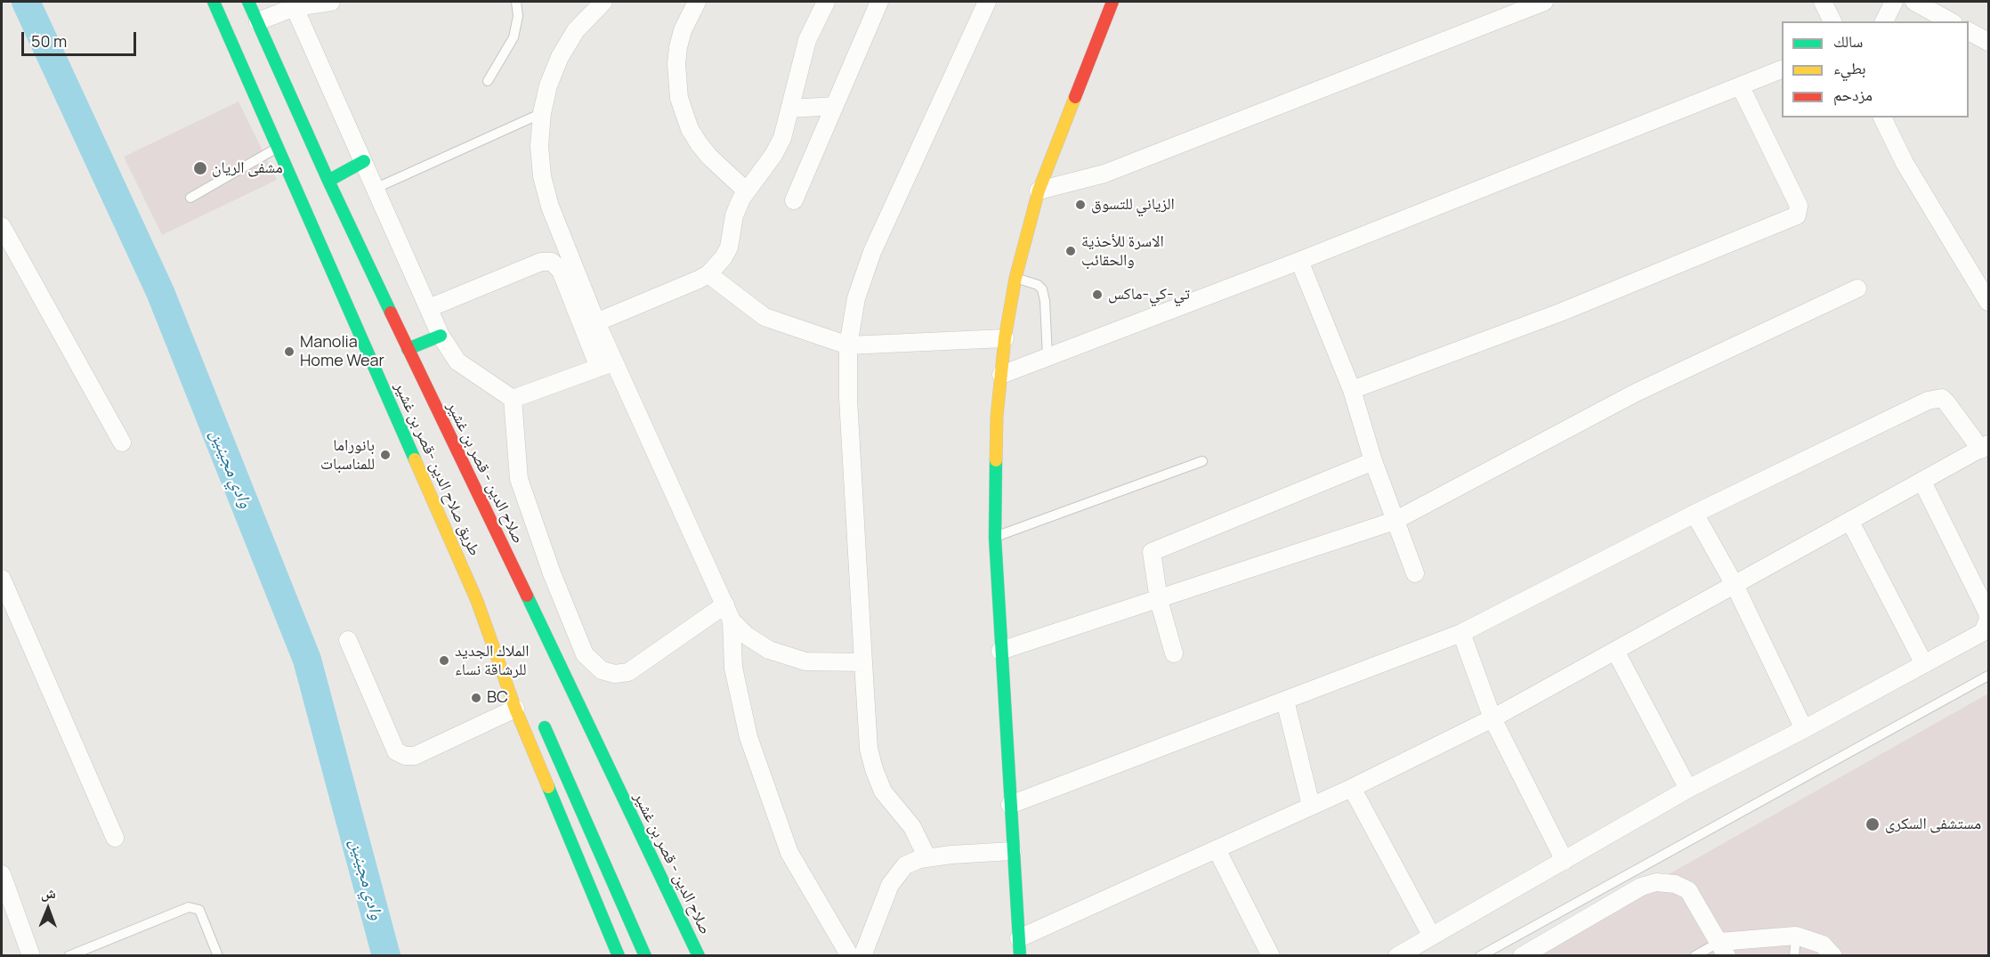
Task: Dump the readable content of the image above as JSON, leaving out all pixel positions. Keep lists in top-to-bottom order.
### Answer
{
  "streets": {
    "main road": ["طريق صلاح الدين -قصر بن غشير", "صلاح الدين - قصر بن غشير"]
  },
  "water": ["وادي مجينين"],
  "places": [
    "مشفى الريان",
    "الزياني للتسوق",
    "الاسرة للأحذية والحقائب",
    "تي-كي-ماكس",
    "Manolia Home Wear",
    "بانوراما للمناسبات",
    "الملاك الجديد للرشاقة نساء",
    "BC",
    "مستشفى السكرى"
  ],
  "legend": ["سالك", "بطيء", "مزدحم"],
  "scale_bar": "50 m",
  "north": "top"
}
